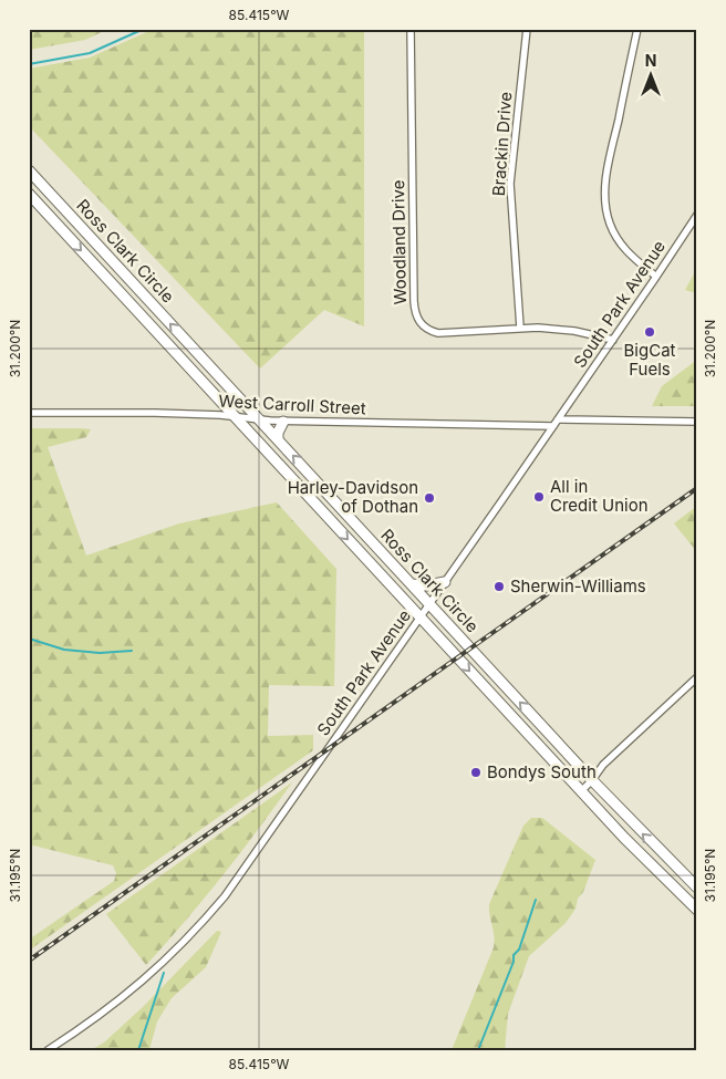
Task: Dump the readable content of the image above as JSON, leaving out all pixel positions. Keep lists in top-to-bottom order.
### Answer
{
  "streets": {
    "highway": ["Ross Clark Circle"],
    "street": [
      "Brackin Drive",
      "Woodland Drive",
      "South Park Avenue",
      "West Carroll Street"
    ]
  },
  "crossings": [
    ["Brackin Drive", "Woodland Drive"],
    ["Woodland Drive", "South Park Avenue"],
    ["Ross Clark Circle", "South Park Avenue"],
    ["Ross Clark Circle", "West Carroll Street"],
    ["South Park Avenue", "West Carroll Street"]
  ],
  "places": [
    "BigCat Fuels",
    "All in Credit Union",
    "Harley-Davidson of Dothan",
    "Sherwin-Williams",
    "Bondys South"
  ],
  "north": "top",
  "coordinates": ["85.415°W", "31.200°N", "31.195°N"]
}
